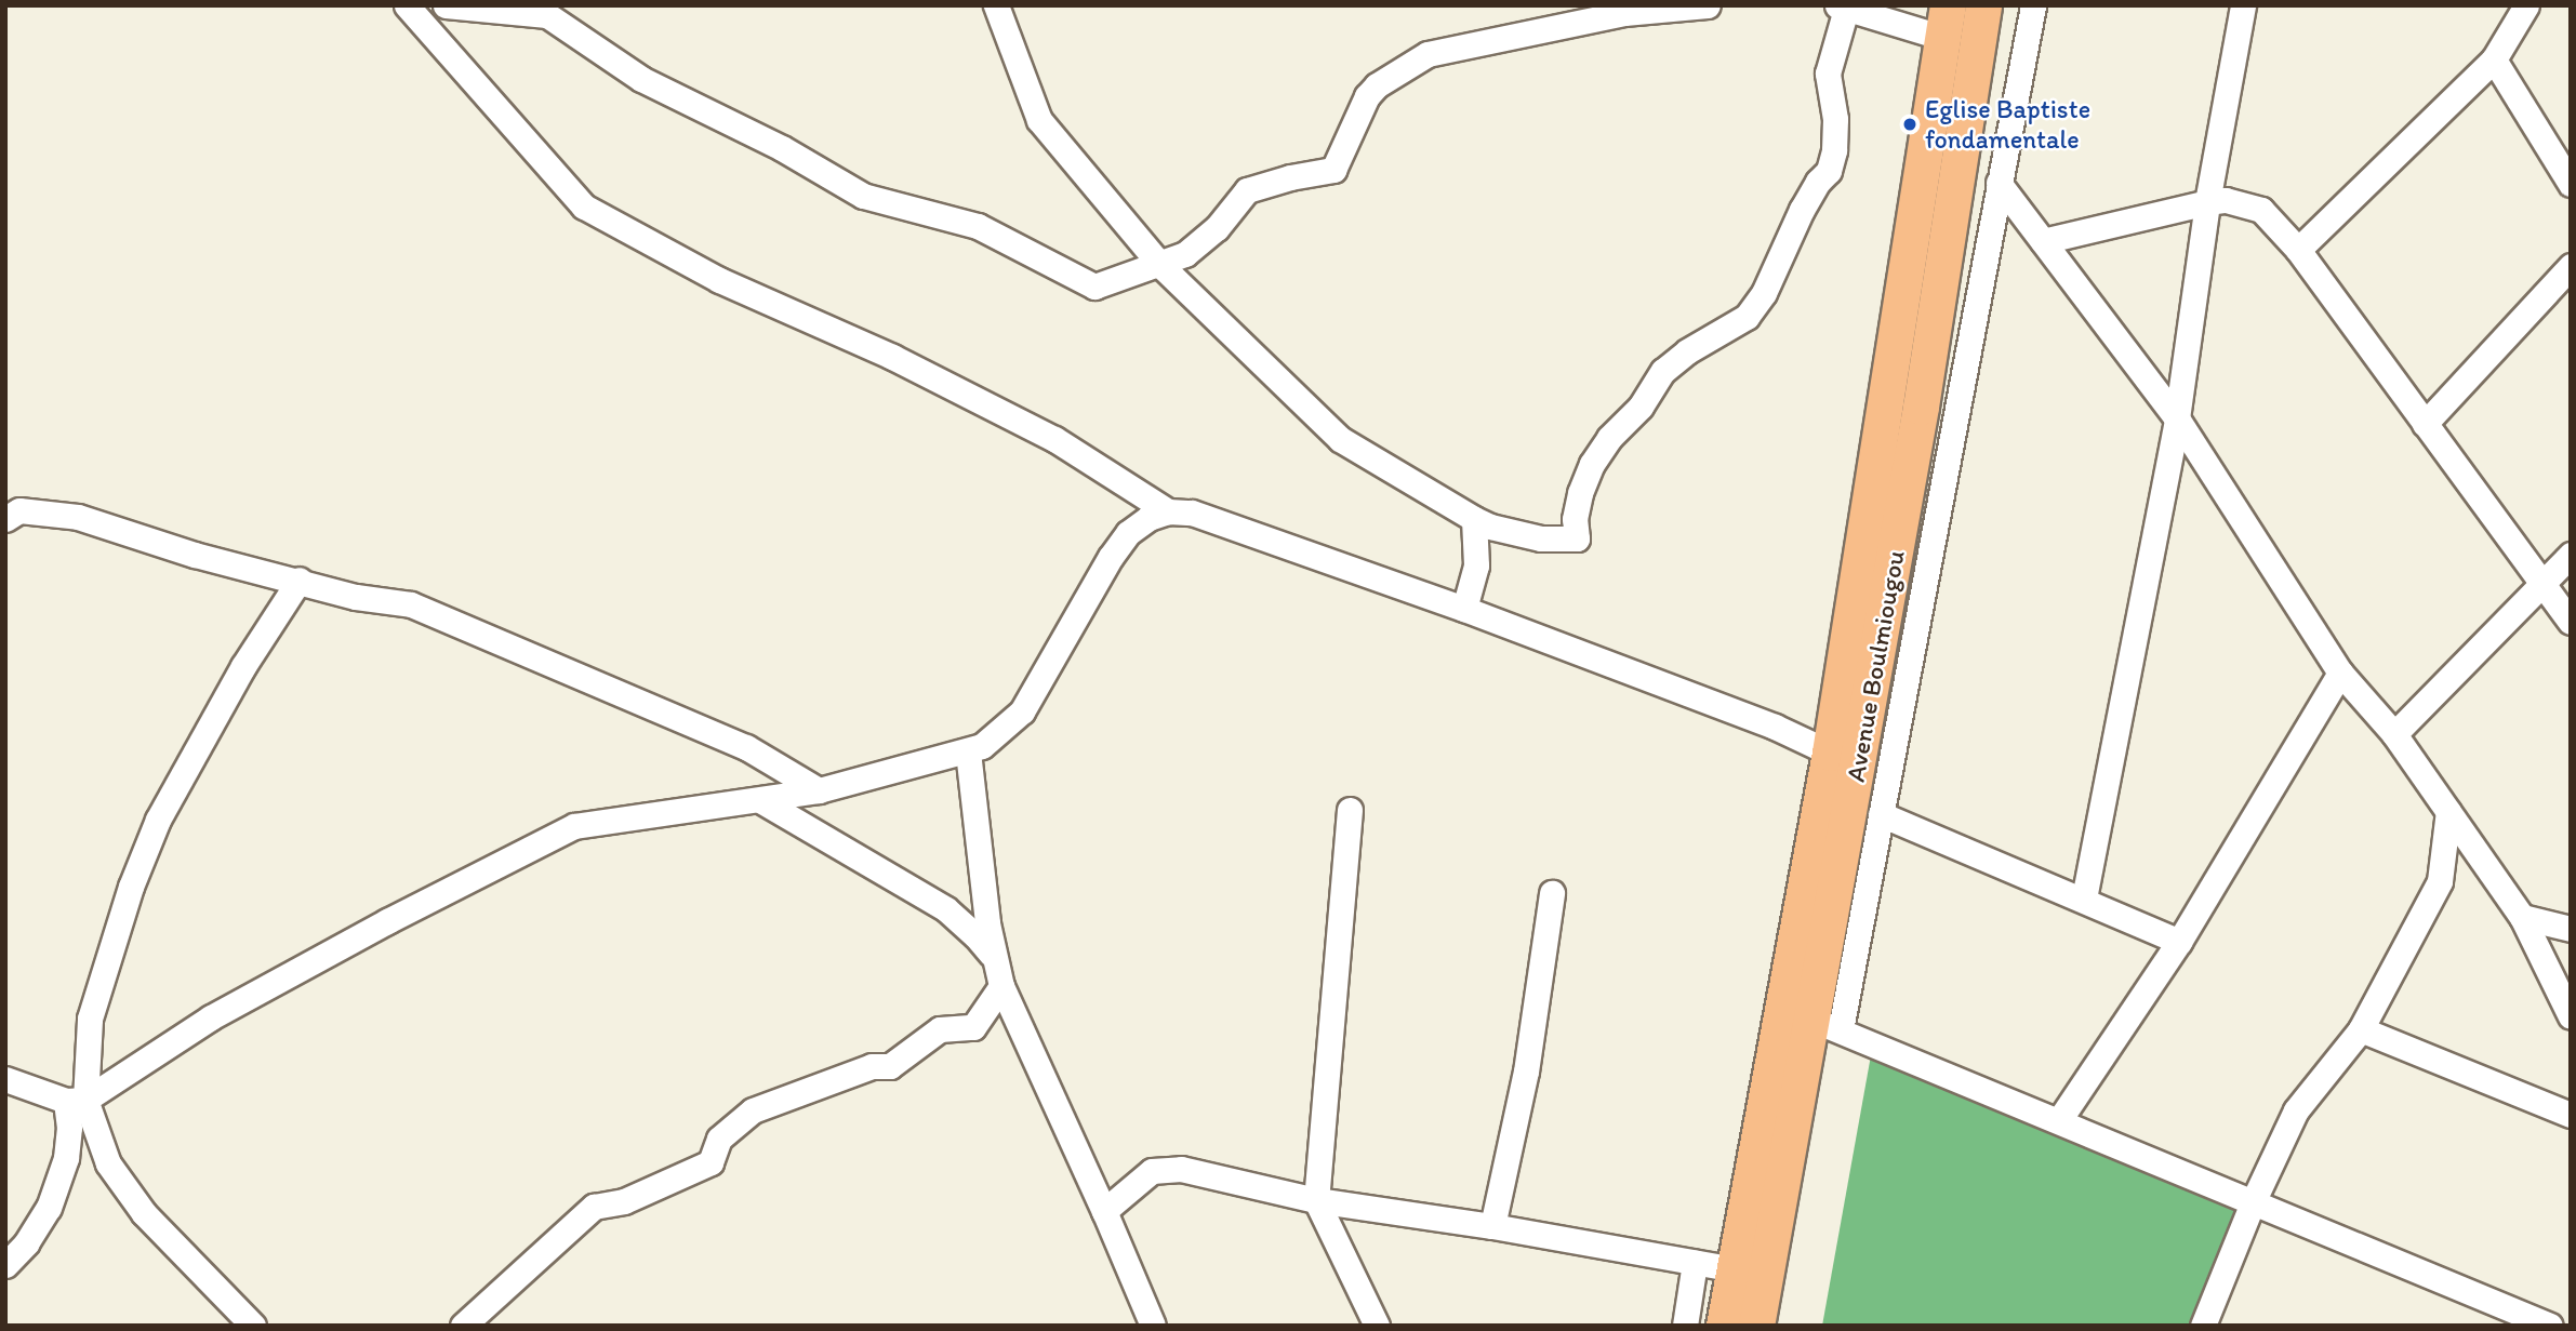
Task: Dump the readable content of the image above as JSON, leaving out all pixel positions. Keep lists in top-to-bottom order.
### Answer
{
  "streets": {
    "highway": ["Avenue Boulmiougou"]
  },
  "places": ["Eglise Baptiste fondamentale"]
}
